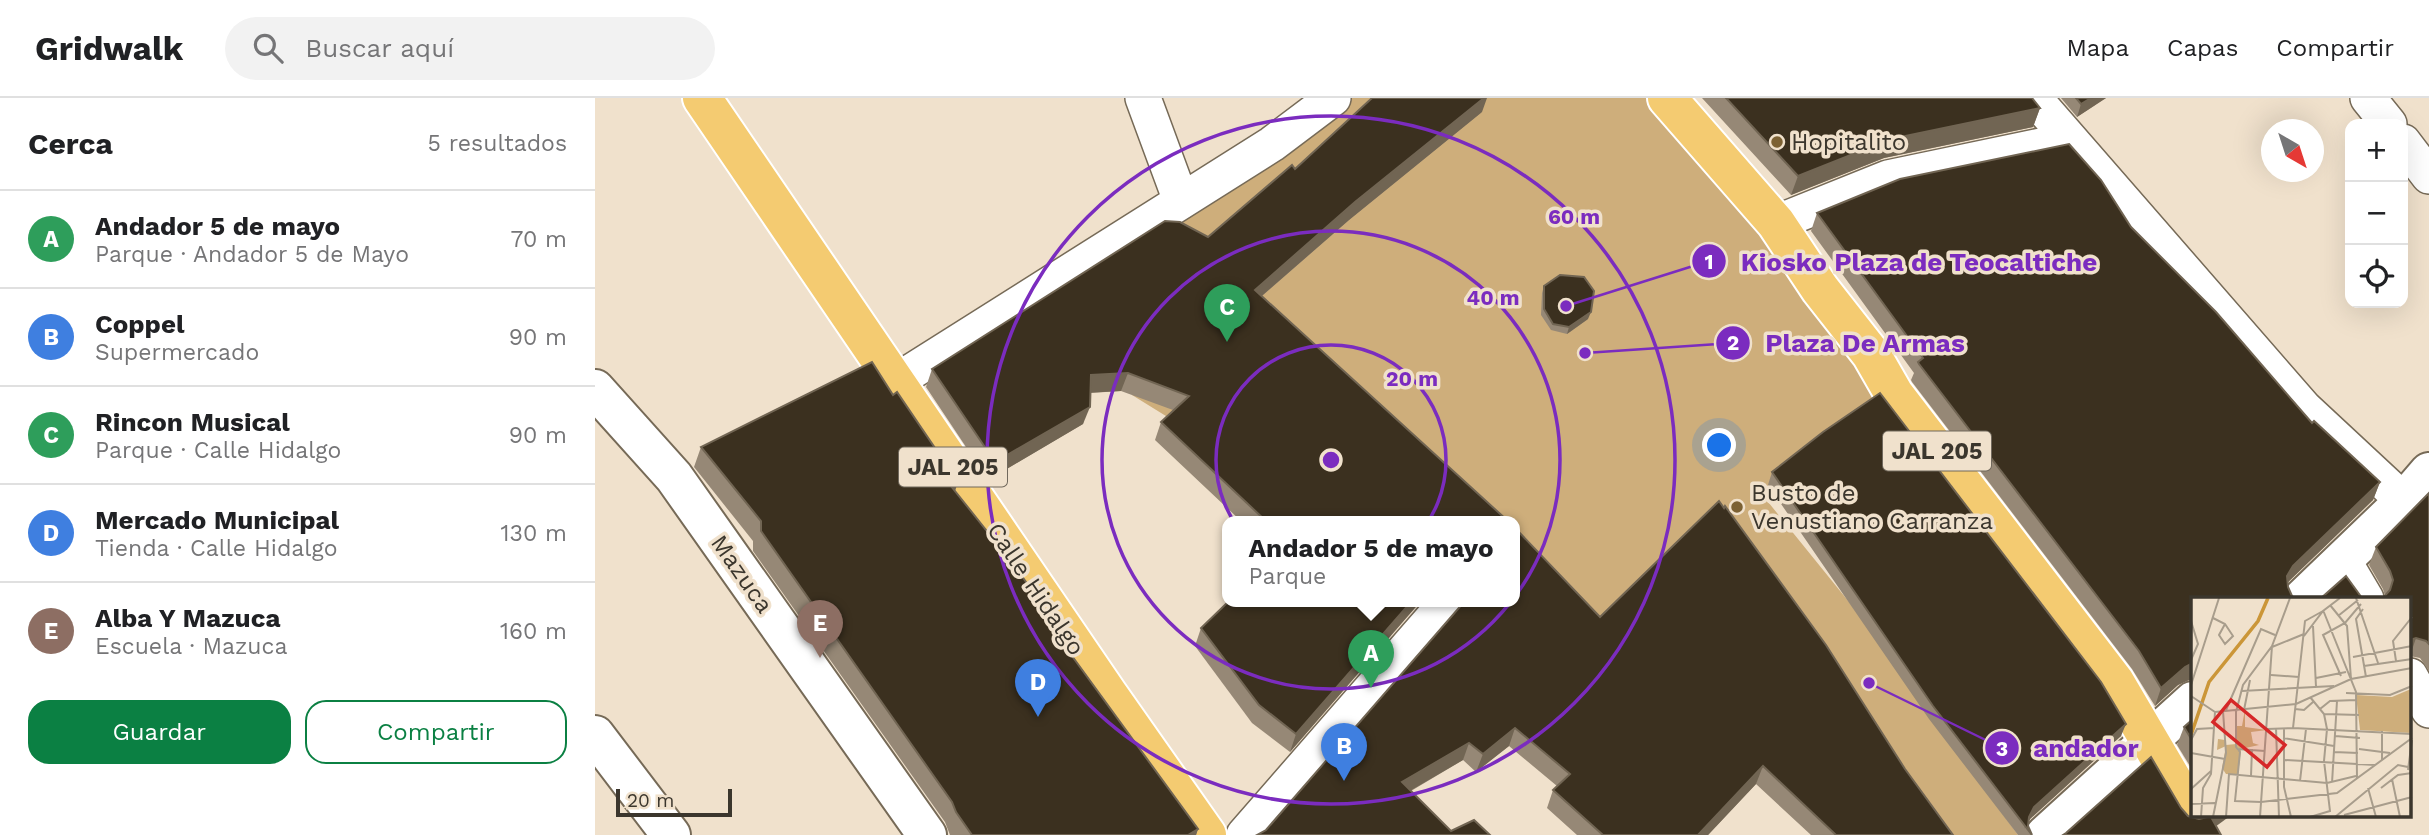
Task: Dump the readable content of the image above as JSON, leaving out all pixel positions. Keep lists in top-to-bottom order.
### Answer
{
  "streets": {
    "main road": ["JAL 205", "Mazuca", "Calle Hidalgo"]
  },
  "places": [
    "Hopitalito",
    "Kiosko Plaza de Teocaltiche",
    "Plaza De Armas",
    "Busto de Venustiano Carranza",
    "andador"
  ],
  "scale_bar": "20 m",
  "north": "bottom right",
  "page": {
    "header": "Gridwalk",
    "search": "Buscar aquí",
    "nav": ["Mapa", "Capas", "Compartir"],
    "heading": ["Cerca", "5 resultados"],
    "map_buttons": ["+", "−"],
    "list": [
      {
        "mark": "A",
        "name": "Andador 5 de mayo",
        "note": "Parque · Andador 5 de Mayo",
        "value": "70 m"
      },
      {
        "mark": "B",
        "name": "Coppel",
        "note": "Supermercado",
        "value": "90 m"
      },
      {
        "mark": "C",
        "name": "Rincon Musical",
        "note": "Parque · Calle Hidalgo",
        "value": "90 m"
      },
      {
        "mark": "D",
        "name": "Mercado Municipal",
        "note": "Tienda · Calle Hidalgo",
        "value": "130 m"
      },
      {
        "mark": "E",
        "name": "Alba Y Mazuca",
        "note": "Escuela · Mazuca",
        "value": "160 m"
      }
    ],
    "pins": [
      "C",
      "E",
      "A",
      "D",
      "B"
    ],
    "popup": ["Andador 5 de mayo", "Parque"],
    "buttons": ["Guardar", "Compartir"],
    "scale": "20 m"
  },
  "rings": ["60 m", "40 m", "20 m"]
}
